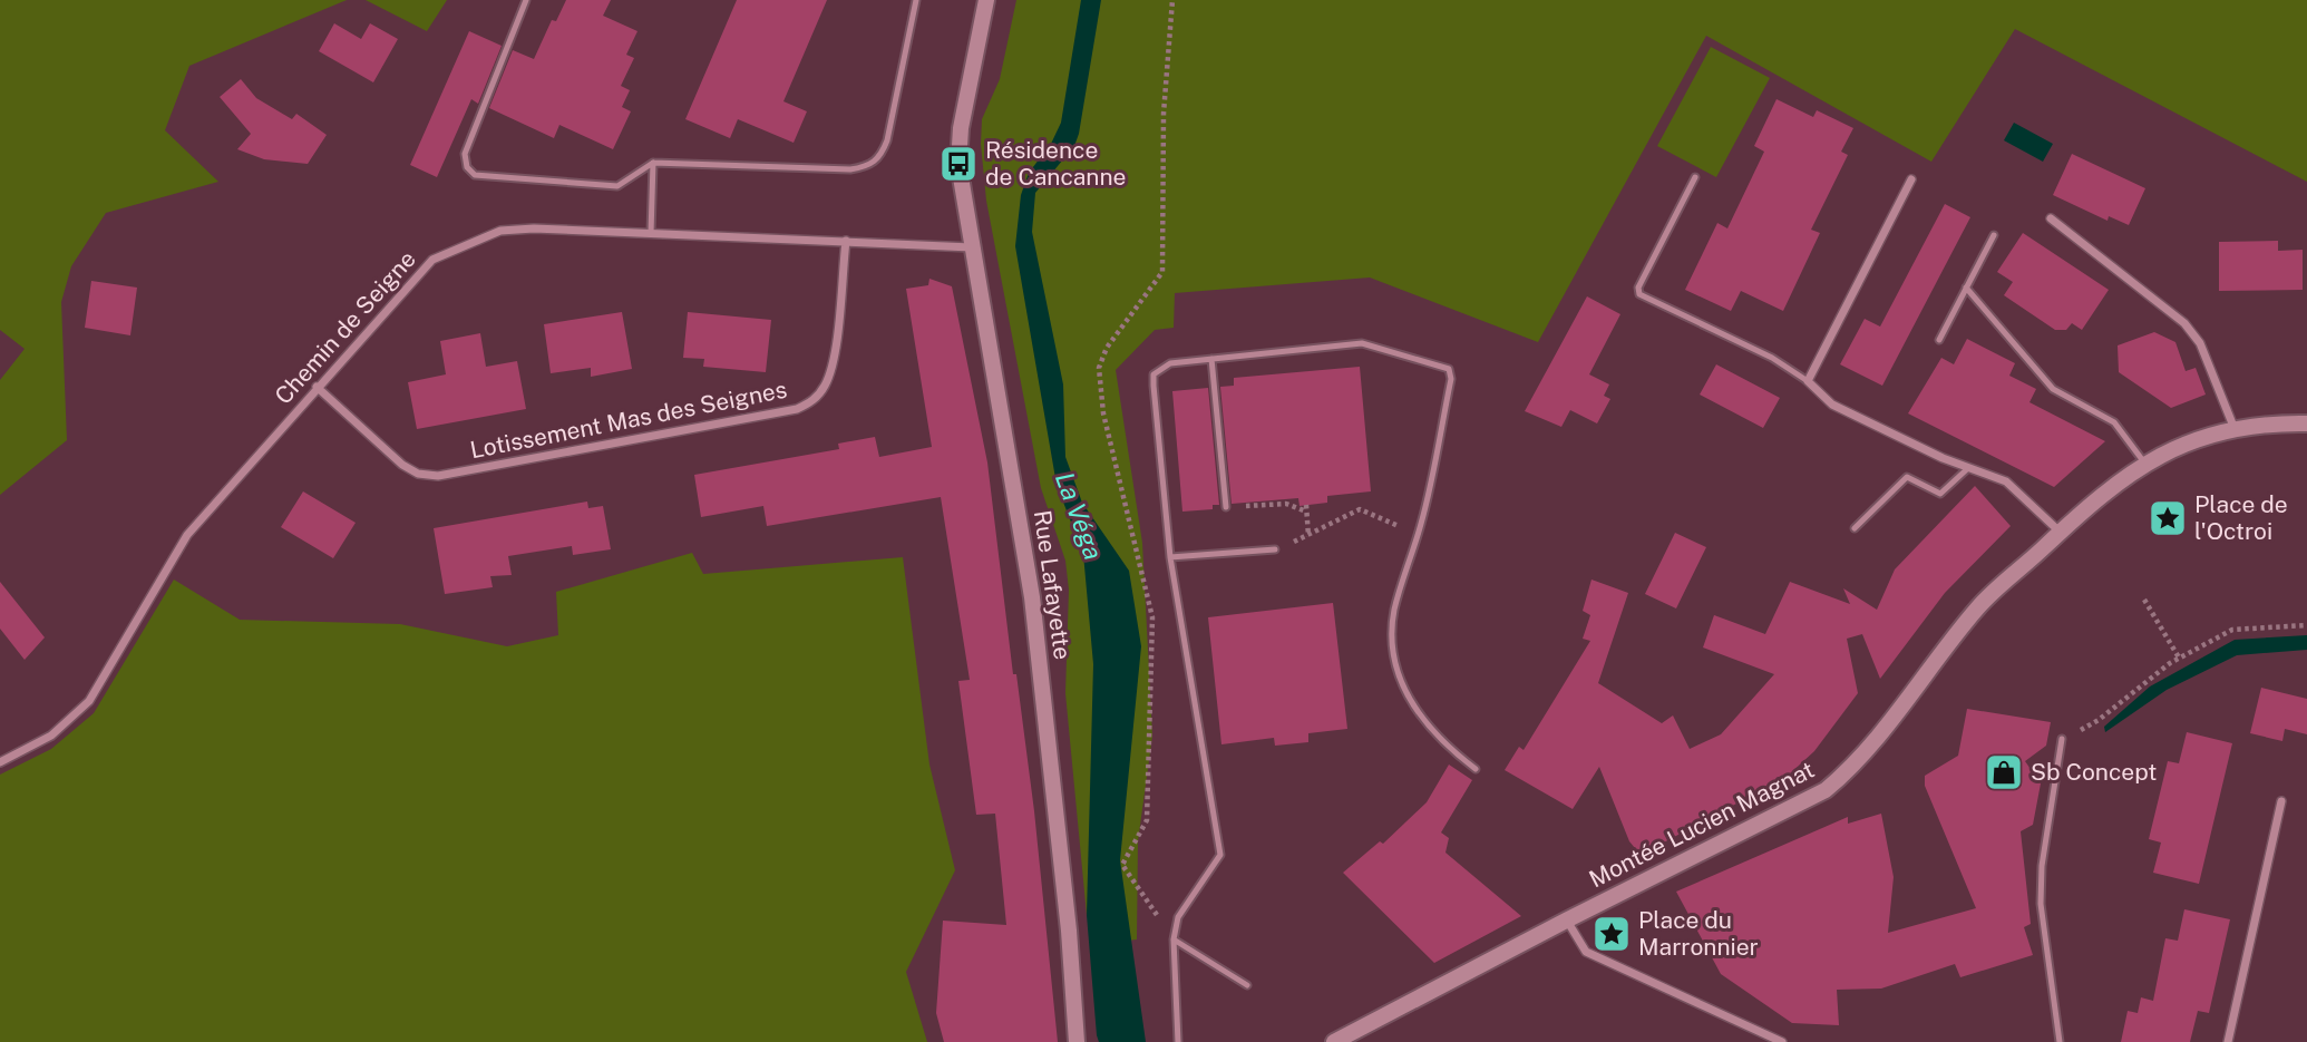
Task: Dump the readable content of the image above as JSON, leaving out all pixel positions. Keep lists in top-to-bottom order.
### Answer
{
  "streets": {
    "main road": ["Rue Lafayette", "Montée Lucien Magnat"],
    "street": ["Chemin de Seigne", "Lotissement Mas des Seignes"]
  },
  "crossings": [
    ["Chemin de Seigne", "Lotissement Mas des Seignes"],
    ["Chemin de Seigne", "Rue Lafayette"]
  ],
  "water": ["La Véga"],
  "places": {
    "bus stop": ["Résidence de Cancanne"],
    "place": ["Place de l'Octroi", "Place du Marronnier"],
    "shop": ["Sb Concept"]
  }
}
